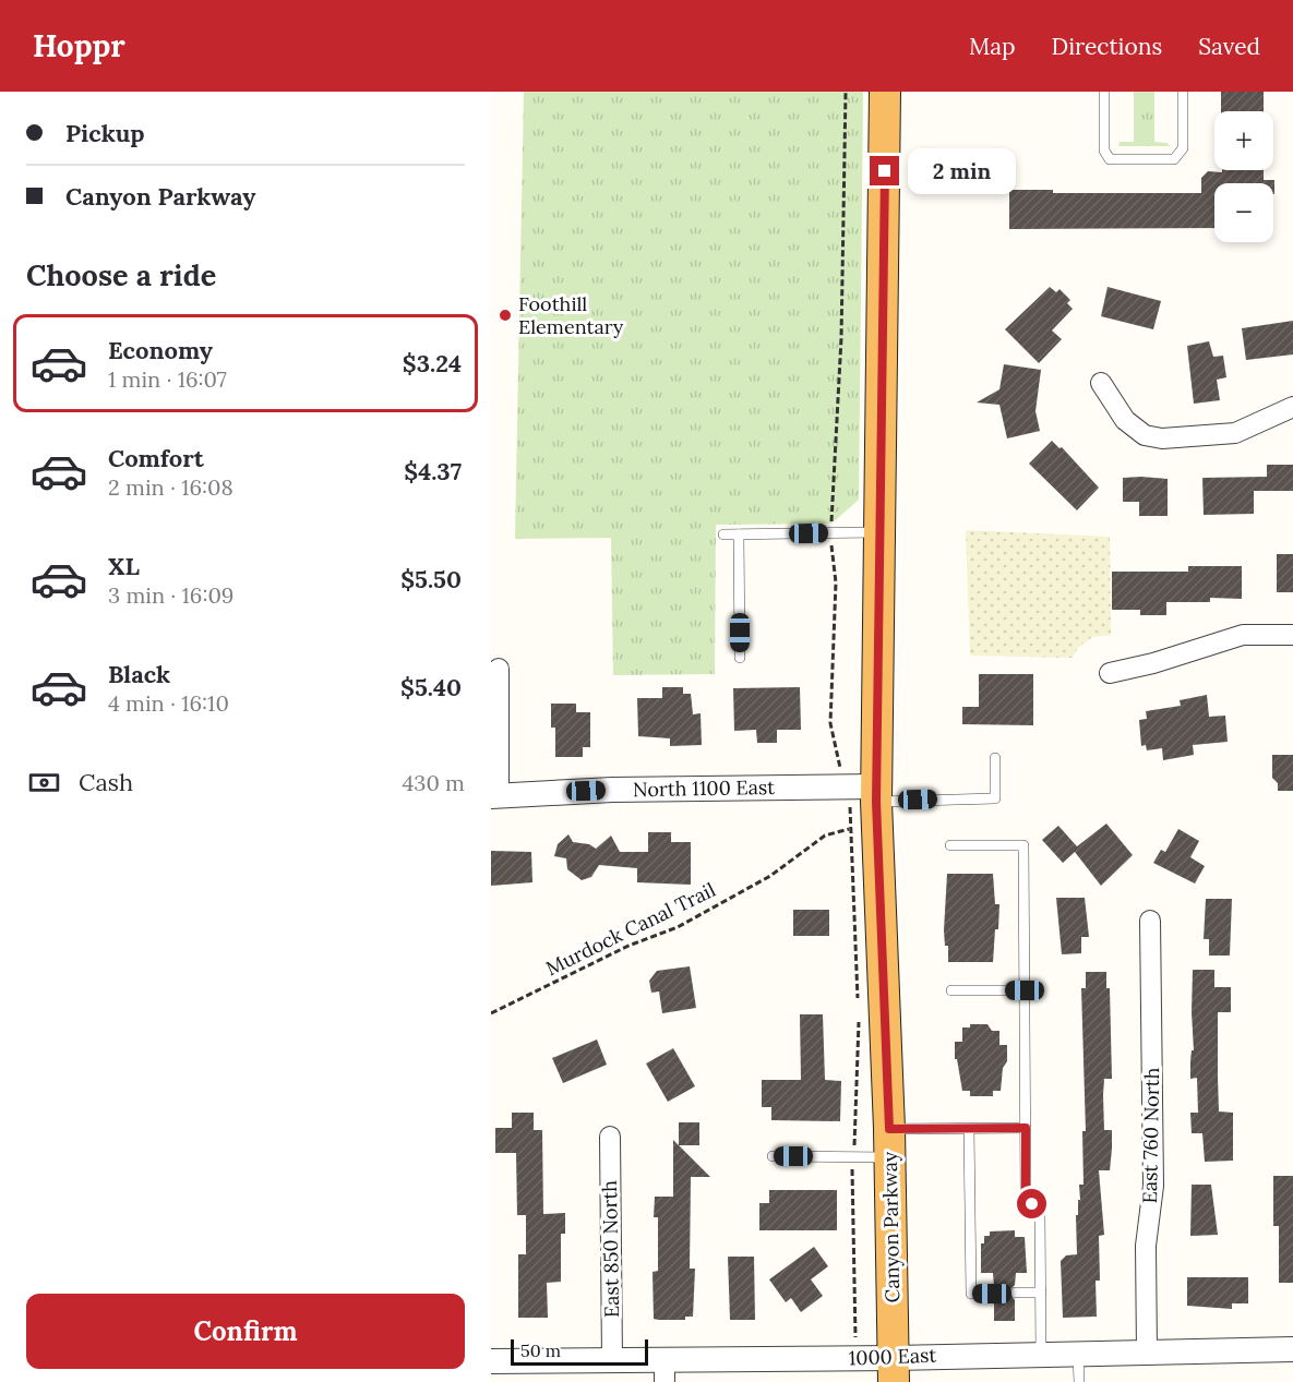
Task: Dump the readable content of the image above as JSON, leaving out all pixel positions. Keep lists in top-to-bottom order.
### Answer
{
  "streets": {
    "highway": ["Canyon Parkway"],
    "street": [
      "North 1100 East",
      "East 760 North",
      "East 850 North",
      "1000 East"
    ],
    "path": ["Murdock Canal Trail"]
  },
  "crossings": [
    ["North 1100 East", "Canyon Parkway"],
    ["East 760 North", "1000 East"],
    ["Canyon Parkway", "1000 East"],
    ["East 850 North", "1000 East"]
  ],
  "places": ["Foothill Elementary"],
  "scale_bar": "50 m",
  "page": {
    "header": "Hoppr",
    "nav": ["Map", "Directions", "Saved"],
    "banner": ["Pickup", "Canyon Parkway"],
    "map_buttons": ["+", "−"],
    "bubble": "2 min",
    "heading": "Choose a ride",
    "list": [
      {
        "name": "Economy",
        "note": "1 min · 16:07",
        "value": "$3.24"
      },
      {
        "name": "Comfort",
        "note": "2 min · 16:08",
        "value": "$4.37"
      },
      {
        "name": "XL",
        "note": "3 min · 16:09",
        "value": "$5.50"
      },
      {
        "name": "Black",
        "note": "4 min · 16:10",
        "value": "$5.40"
      }
    ],
    "pay": ["Cash", "430 m"],
    "buttons": "Confirm",
    "scale": "50 m"
  }
}
